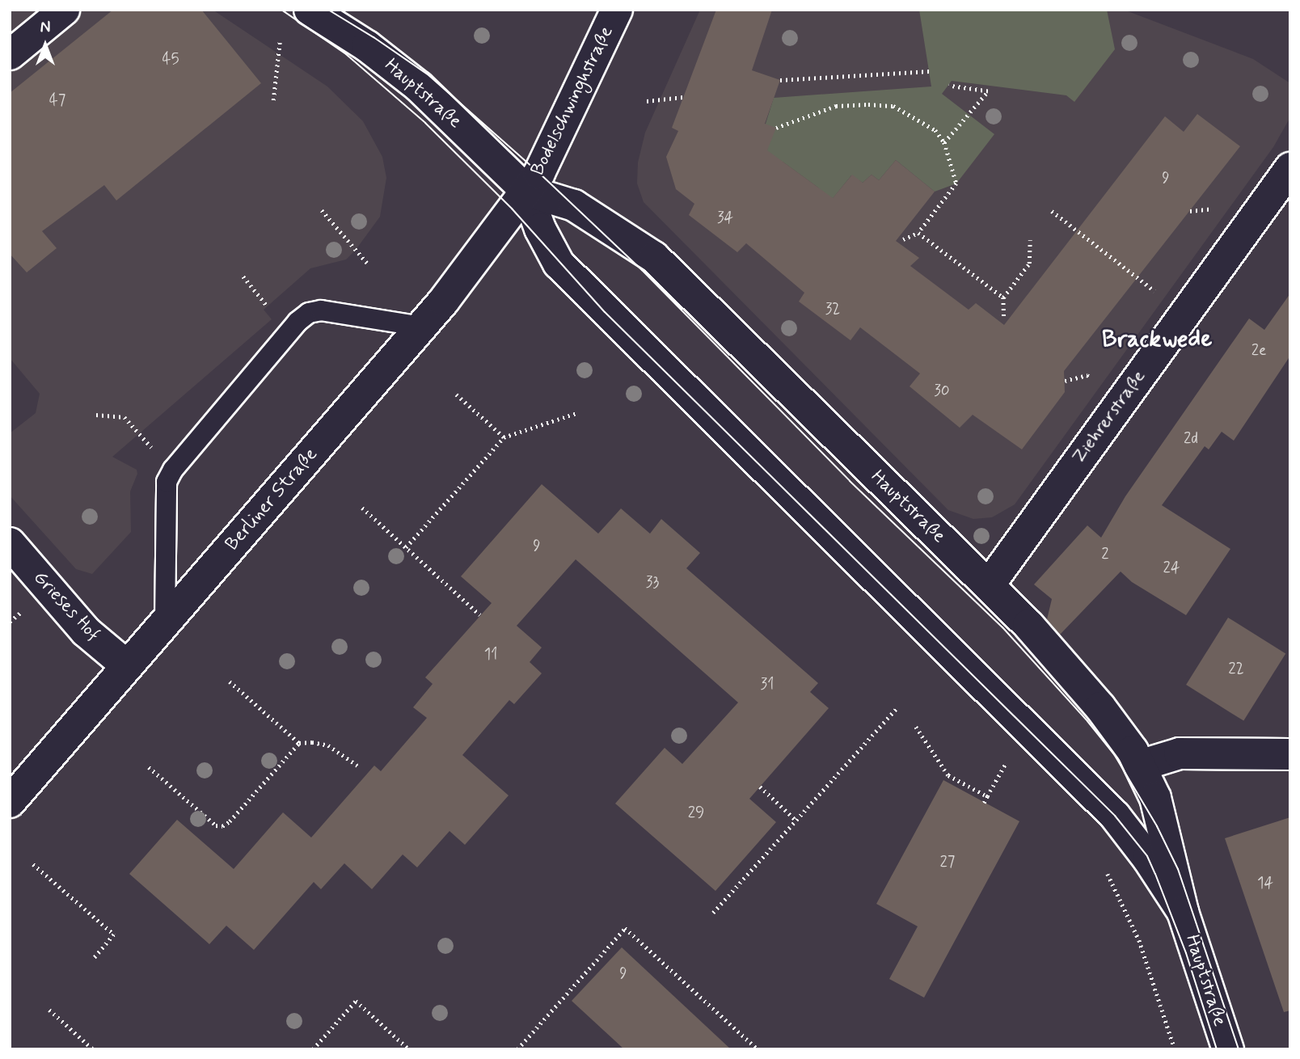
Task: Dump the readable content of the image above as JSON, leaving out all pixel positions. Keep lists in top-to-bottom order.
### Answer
{
  "streets": {
    "street": [
      "Hauptstraße",
      "Bodelschwinghstraße",
      "Ziehrerstraße",
      "Berliner Straße",
      "Grieses Hof"
    ]
  },
  "crossings": [
    ["Hauptstraße", "Bodelschwinghstraße"],
    ["Hauptstraße", "Ziehrerstraße"],
    ["Hauptstraße", "Berliner Straße"],
    ["Bodelschwinghstraße", "Berliner Straße"],
    ["Berliner Straße", "Grieses Hof"]
  ],
  "districts": ["Brackwede"],
  "house_numbers": [
    "45",
    "47",
    "9",
    "34",
    "32",
    "2e",
    "30",
    "2d",
    "9",
    "2",
    "24",
    "33",
    "11",
    "22",
    "31",
    "29",
    "27",
    "14",
    "9"
  ],
  "north": "top"
}
